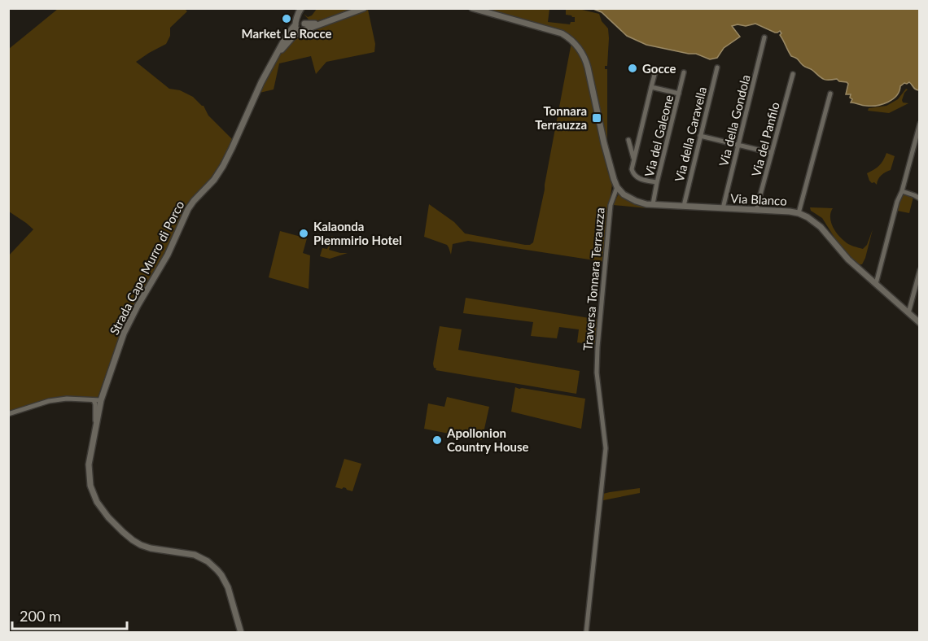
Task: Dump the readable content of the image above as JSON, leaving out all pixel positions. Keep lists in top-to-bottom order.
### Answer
{
  "streets": {
    "street": [
      "Via della Gondola",
      "Via della Caravella",
      "Via del Galeone",
      "Via del Panfilo",
      "Via Blanco",
      "Strada Capo Murro di Porco",
      "Traversa Tonnara Terrauzza"
    ]
  },
  "crossings": [
    ["Via della Gondola", "Via Blanco"],
    ["Via della Caravella", "Via Blanco"],
    ["Via del Galeone", "Via Blanco"],
    ["Via del Panfilo", "Via Blanco"],
    ["Via Blanco", "Traversa Tonnara Terrauzza"]
  ],
  "places": {
    "other": [
      "Market Le Rocce",
      "Gocce",
      "Kalaonda Plemmirio Hotel",
      "Apollonion Country House"
    ],
    "transit": ["Tonnara Terrauzza"]
  },
  "scale_bar": "200 m"
}
